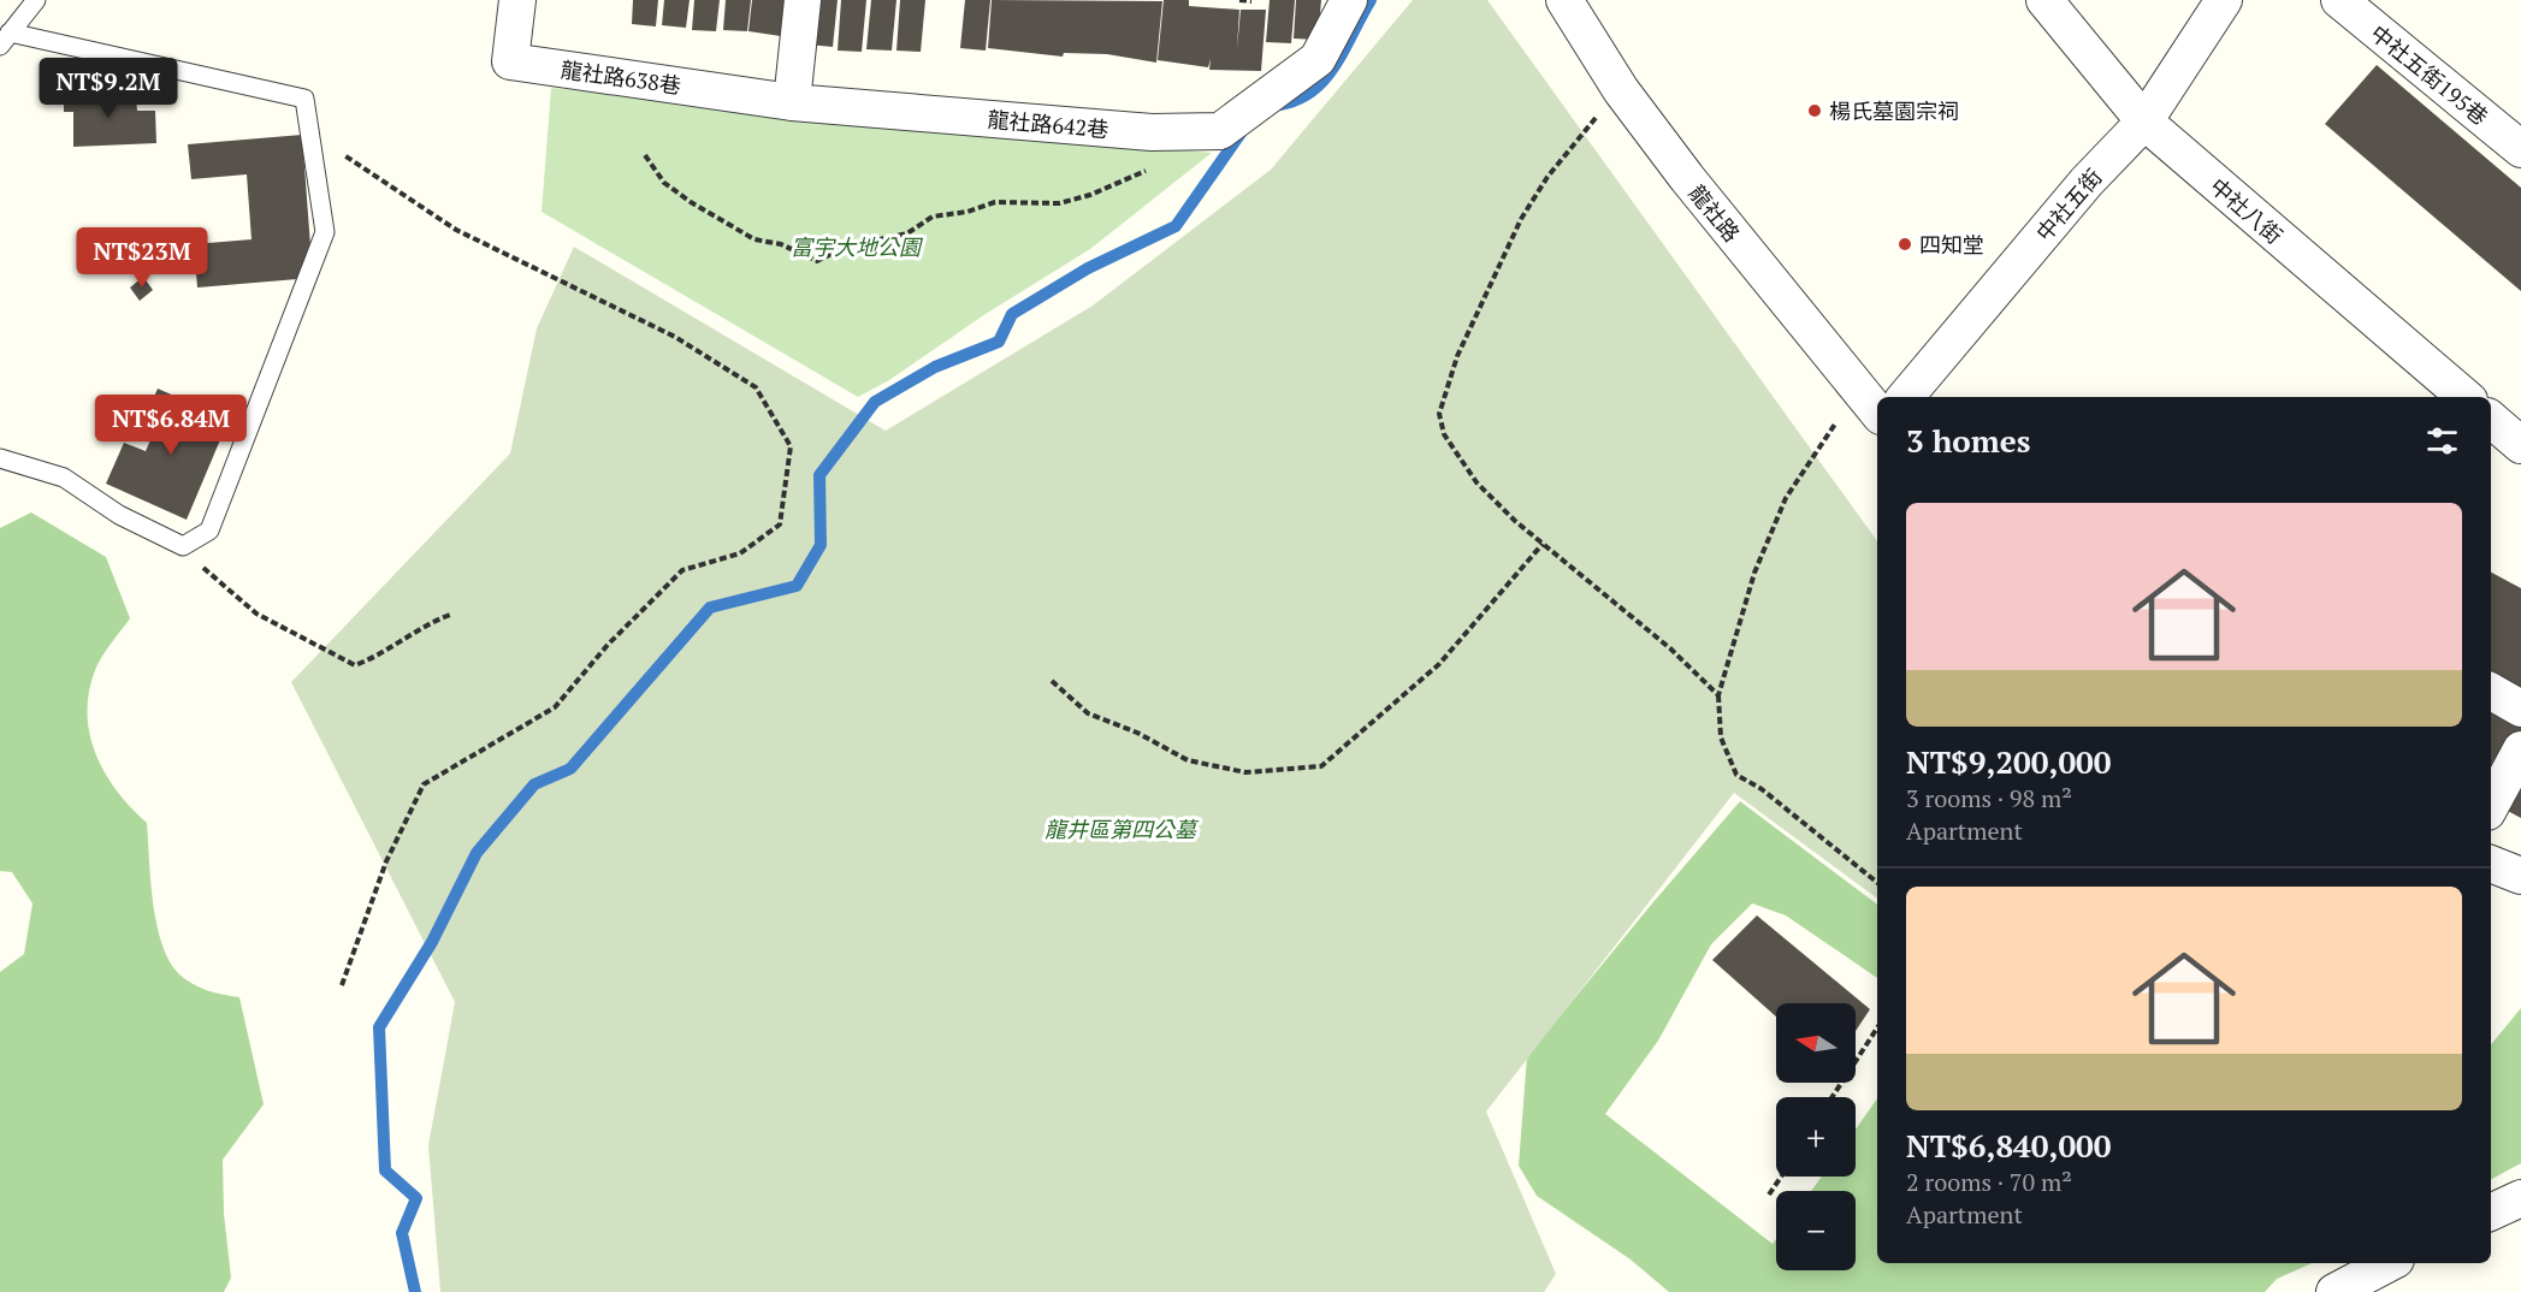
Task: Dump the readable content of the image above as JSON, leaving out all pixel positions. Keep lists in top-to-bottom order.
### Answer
{
  "streets": {
    "street": [
      "中社五街195巷",
      "龍社路638巷",
      "龍社路642巷",
      "中社五街",
      "中社八街",
      "龍社路"
    ]
  },
  "crossings": [
    ["龍社路638巷", "龍社路642巷"],
    ["中社五街", "中社八街"]
  ],
  "parks": ["富宇大地公園", "龍井區第四公墓"],
  "places": ["楊氏墓園宗祠", "四知堂"],
  "north": "left",
  "page": {
    "price": ["NT$9.2M", "NT$23M", "NT$6.84M"],
    "heading": "3 homes",
    "list": [
      {
        "name": "NT$9,200,000",
        "note": "3 rooms · 98 m² · Apartment"
      },
      {
        "name": "NT$6,840,000",
        "note": "2 rooms · 70 m² · Apartment"
      }
    ],
    "map_buttons": ["+", "−"]
  }
}
